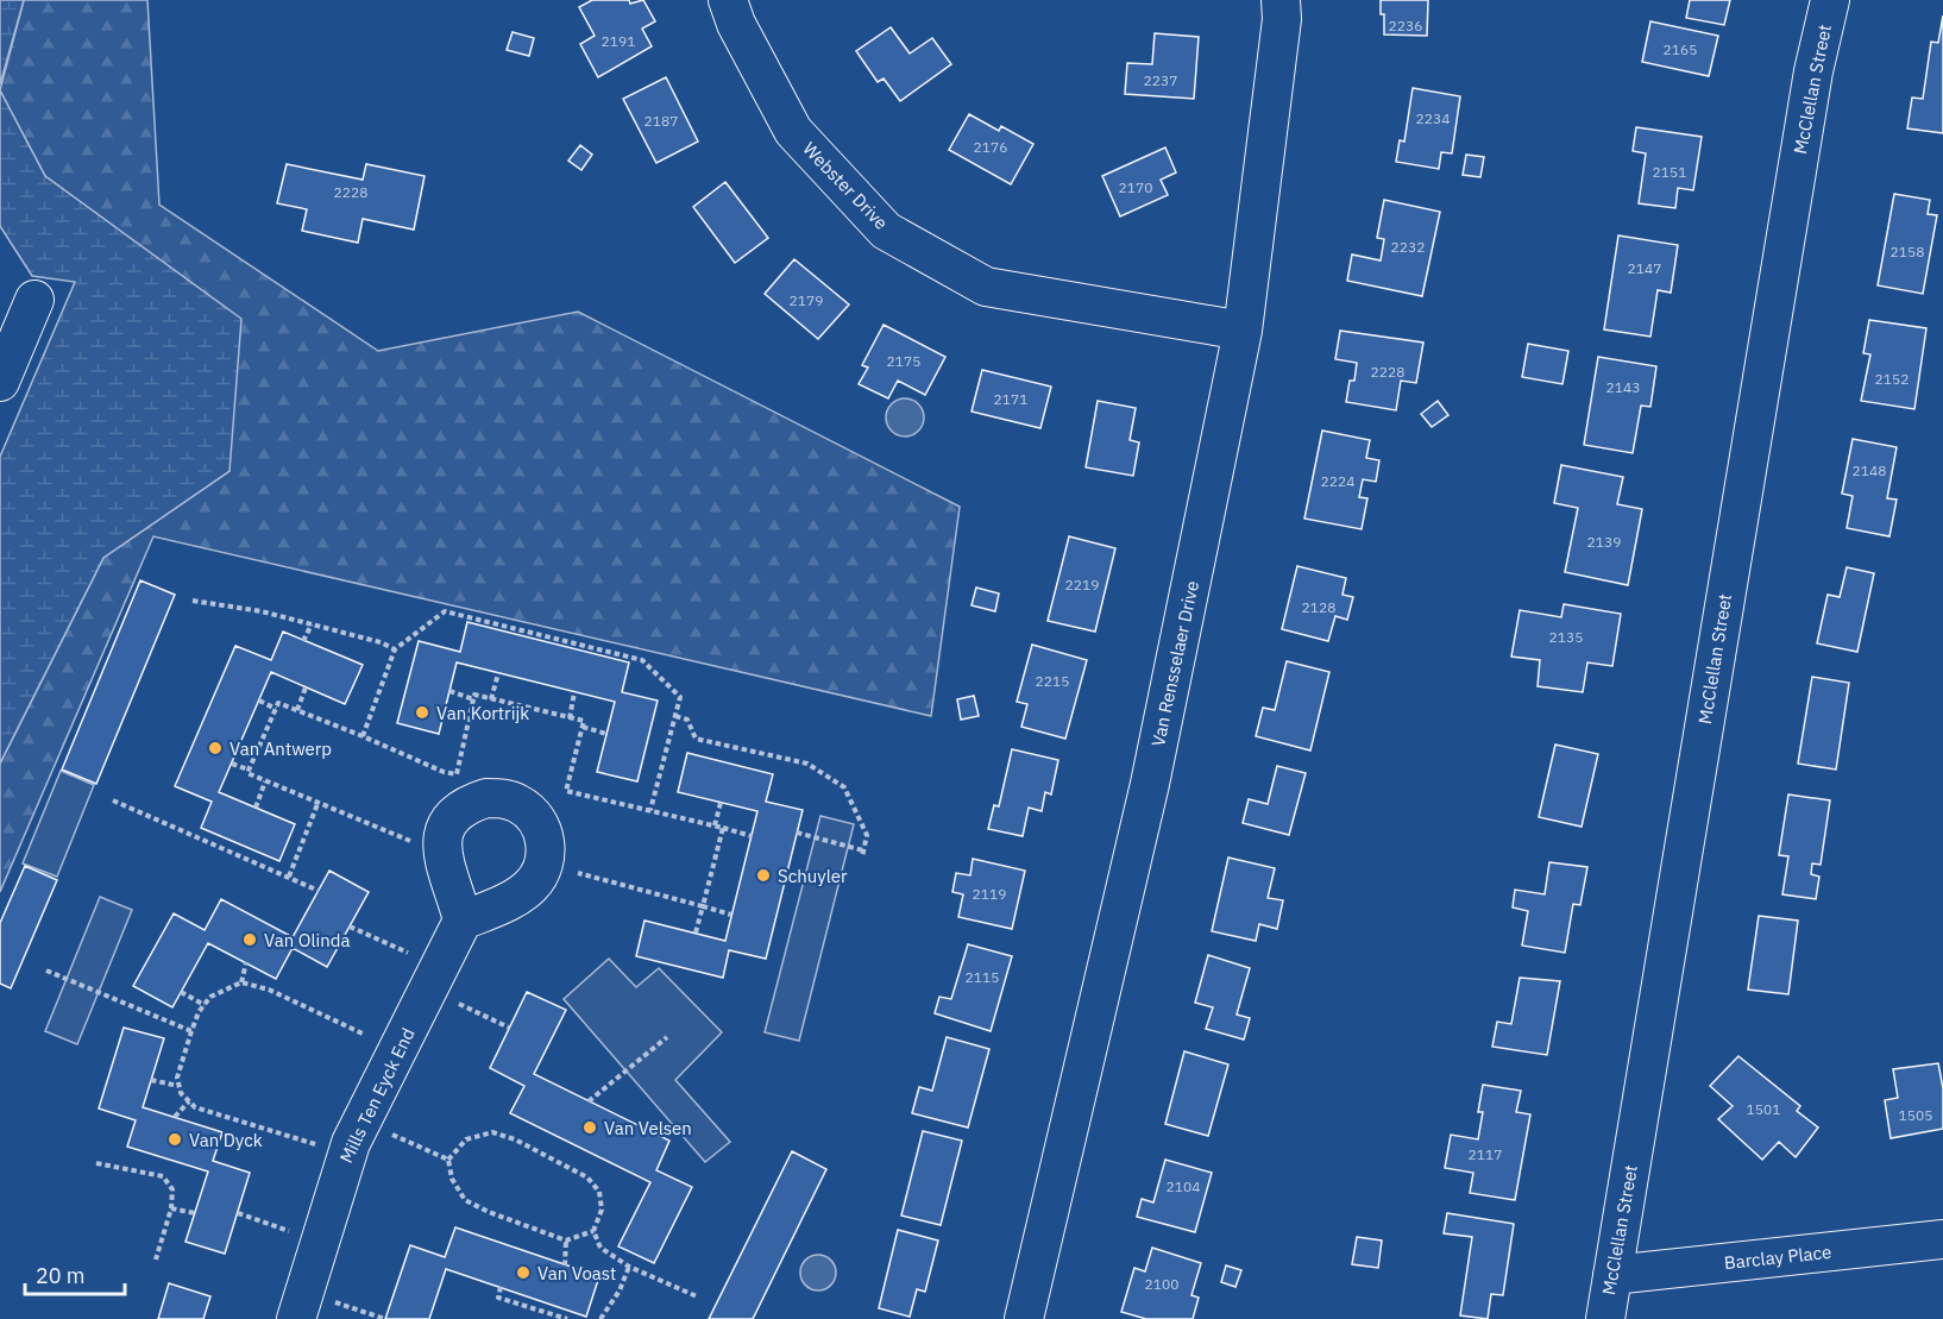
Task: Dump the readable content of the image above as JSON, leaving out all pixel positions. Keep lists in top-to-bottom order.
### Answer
{
  "streets": {
    "street": [
      "McClellan Street",
      "Webster Drive",
      "Van Rensselaer Drive",
      "Mills Ten Eyck End",
      "Barclay Place"
    ]
  },
  "crossings": [
    ["McClellan Street", "Barclay Place"],
    ["Webster Drive", "Van Rensselaer Drive"]
  ],
  "places": [
    "Van Kortrijk",
    "Van Antwerp",
    "Schuyler",
    "Van Olinda",
    "Van Velsen",
    "Van Dyck",
    "Van Voast"
  ],
  "house_numbers": [
    "2236",
    "2191",
    "2165",
    "2237",
    "2234",
    "2187",
    "2176",
    "2151",
    "2170",
    "2228",
    "2232",
    "2158",
    "2147",
    "2179",
    "2175",
    "2228",
    "2152",
    "2143",
    "2171",
    "2148",
    "2224",
    "2139",
    "2219",
    "2128",
    "2135",
    "2215",
    "2119",
    "2115",
    "1501",
    "1505",
    "2117",
    "2104",
    "2100"
  ],
  "scale_bar": "20 m"
}
